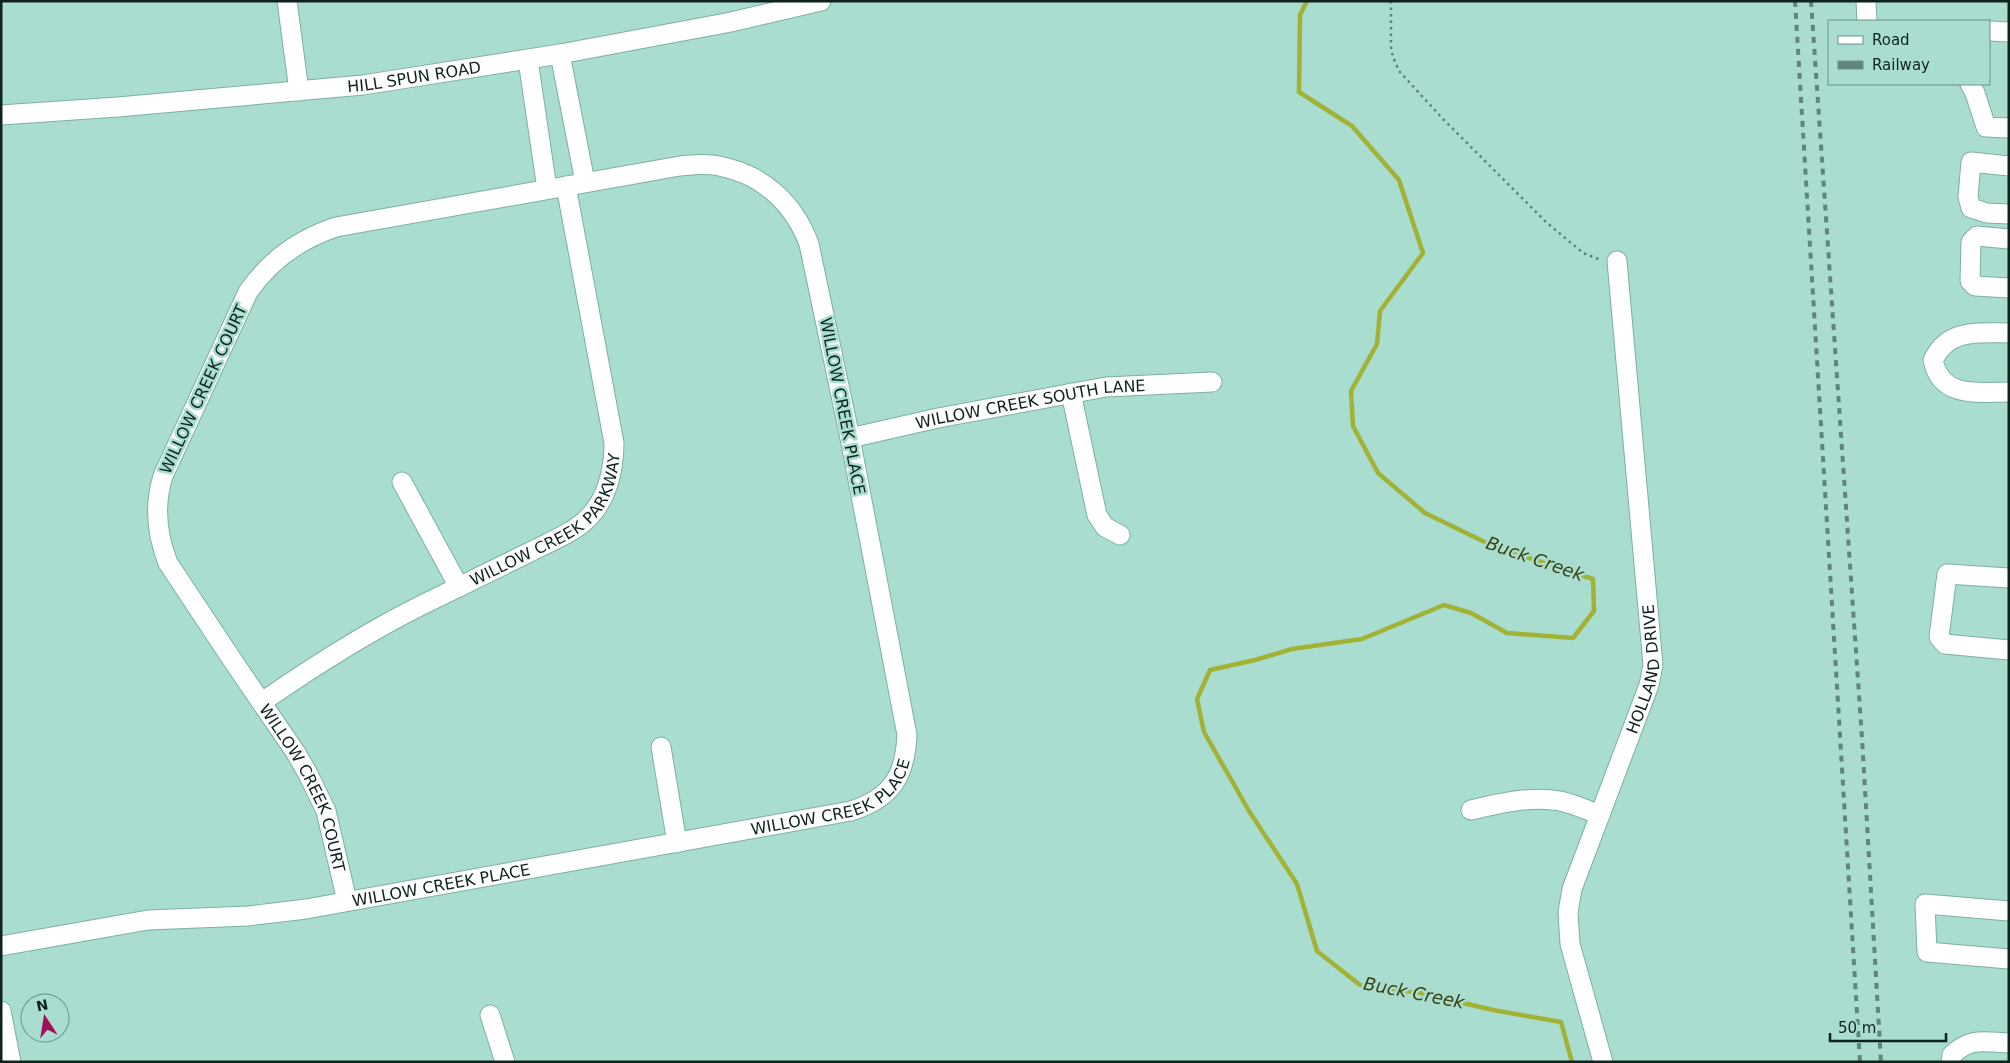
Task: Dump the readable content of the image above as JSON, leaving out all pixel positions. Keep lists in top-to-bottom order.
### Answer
{
  "streets": {
    "street": [
      "HILL SPUN ROAD",
      "WILLOW CREEK COURT",
      "WILLOW CREEK SOUTH LANE",
      "WILLOW CREEK PLACE",
      "WILLOW CREEK PARKWAY",
      "HOLLAND DRIVE"
    ]
  },
  "crossings": [
    ["WILLOW CREEK COURT", "WILLOW CREEK PLACE"],
    ["WILLOW CREEK COURT", "WILLOW CREEK PARKWAY"],
    ["WILLOW CREEK SOUTH LANE", "WILLOW CREEK PLACE"],
    ["WILLOW CREEK PLACE", "WILLOW CREEK PARKWAY"]
  ],
  "water": ["Buck Creek"],
  "legend": ["Road", "Railway"],
  "scale_bar": "50 m",
  "north": "top"
}
